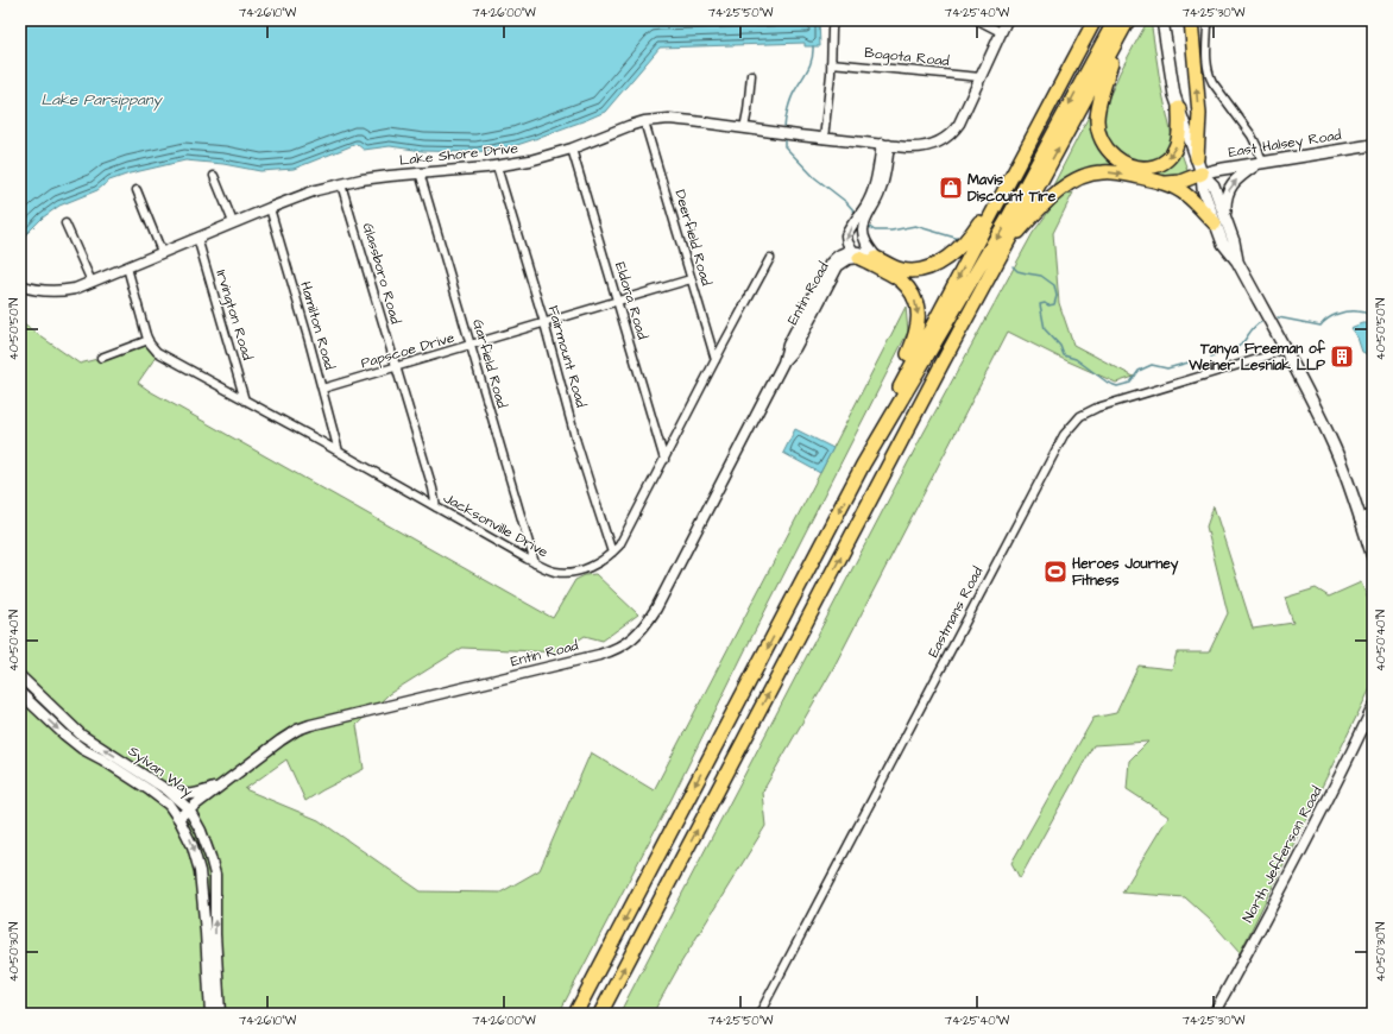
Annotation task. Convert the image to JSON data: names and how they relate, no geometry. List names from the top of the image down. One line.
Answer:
{"streets":{"main road":["East Halsey Road"],"street":["Bogota Road","Lake Shore Drive","Deerfield Road","Glassboro Road","Entin Road","Eldora Road","Irvington Road","Hamilton Road","Papscoe Drive","Fairmount Road","Garfield Road","Jacksonville Drive","Eastmans Road","Sylvan Way","North Jefferson Road"]},"crossings":[["Bogota Road","Lake Shore Drive"],["Lake Shore Drive","Deerfield Road"],["Lake Shore Drive","Glassboro Road"],["Lake Shore Drive","Eldora Road"],["Lake Shore Drive","Irvington Road"],["Lake Shore Drive","Hamilton Road"],["Lake Shore Drive","Fairmount Road"],["Lake Shore Drive","Garfield Road"],["Lake Shore Drive","Jacksonville Drive"],["Deerfield Road","Papscoe Drive"],["Deerfield Road","Jacksonville Drive"],["Glassboro Road","Papscoe Drive"],["Glassboro Road","Jacksonville Drive"],["Entin Road","Sylvan Way"],["Eldora Road","Papscoe Drive"],["Eldora Road","Jacksonville Drive"],["Irvington Road","Jacksonville Drive"],["Hamilton Road","Papscoe Drive"],["Hamilton Road","Jacksonville Drive"],["Papscoe Drive","Fairmount Road"],["Papscoe Drive","Garfield Road"],["Fairmount Road","Jacksonville Drive"],["Garfield Road","Jacksonville Drive"]],"water":["Lake Parsippany"],"places":{"shop":["Mavis Discount Tire"],"building":["Tanya Freeman of Weiner Lesniak LLP"],"sports":["Heroes Journey Fitness"]},"coordinates":["74°26'10\"W","74°26'00\"W","74°25'50\"W","74°25'40\"W","74°25'30\"W","40°50'50\"N","40°50'40\"N","40°50'30\"N"]}
